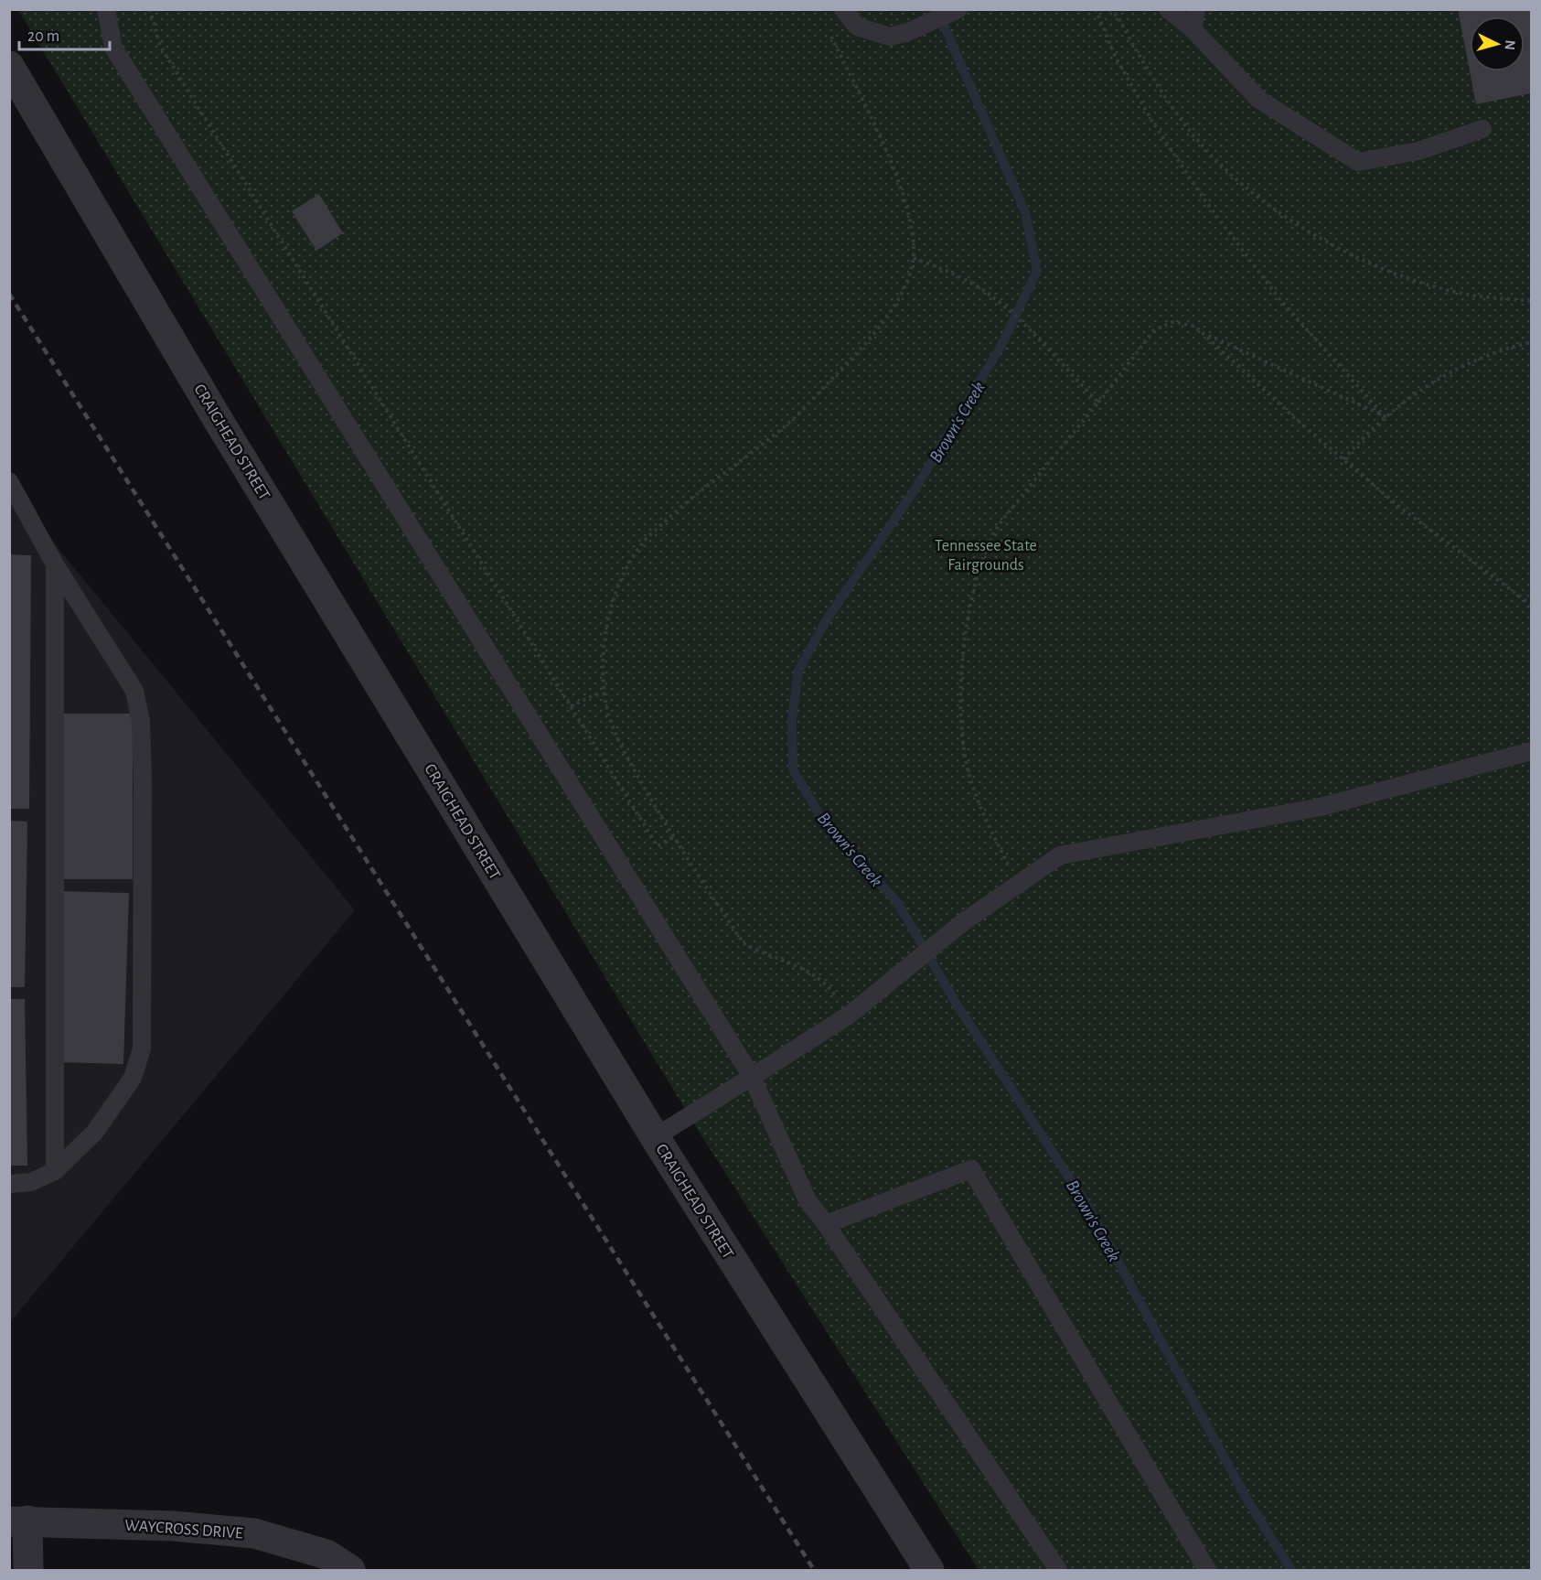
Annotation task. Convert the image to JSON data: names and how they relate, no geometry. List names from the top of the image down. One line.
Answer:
{"streets":{"street":["CRAIGHEAD STREET","WAYCROSS DRIVE"]},"water":["Brown's Creek"],"parks":["Tennessee State Fairgrounds"],"scale_bar":"20 m","north":"right"}
